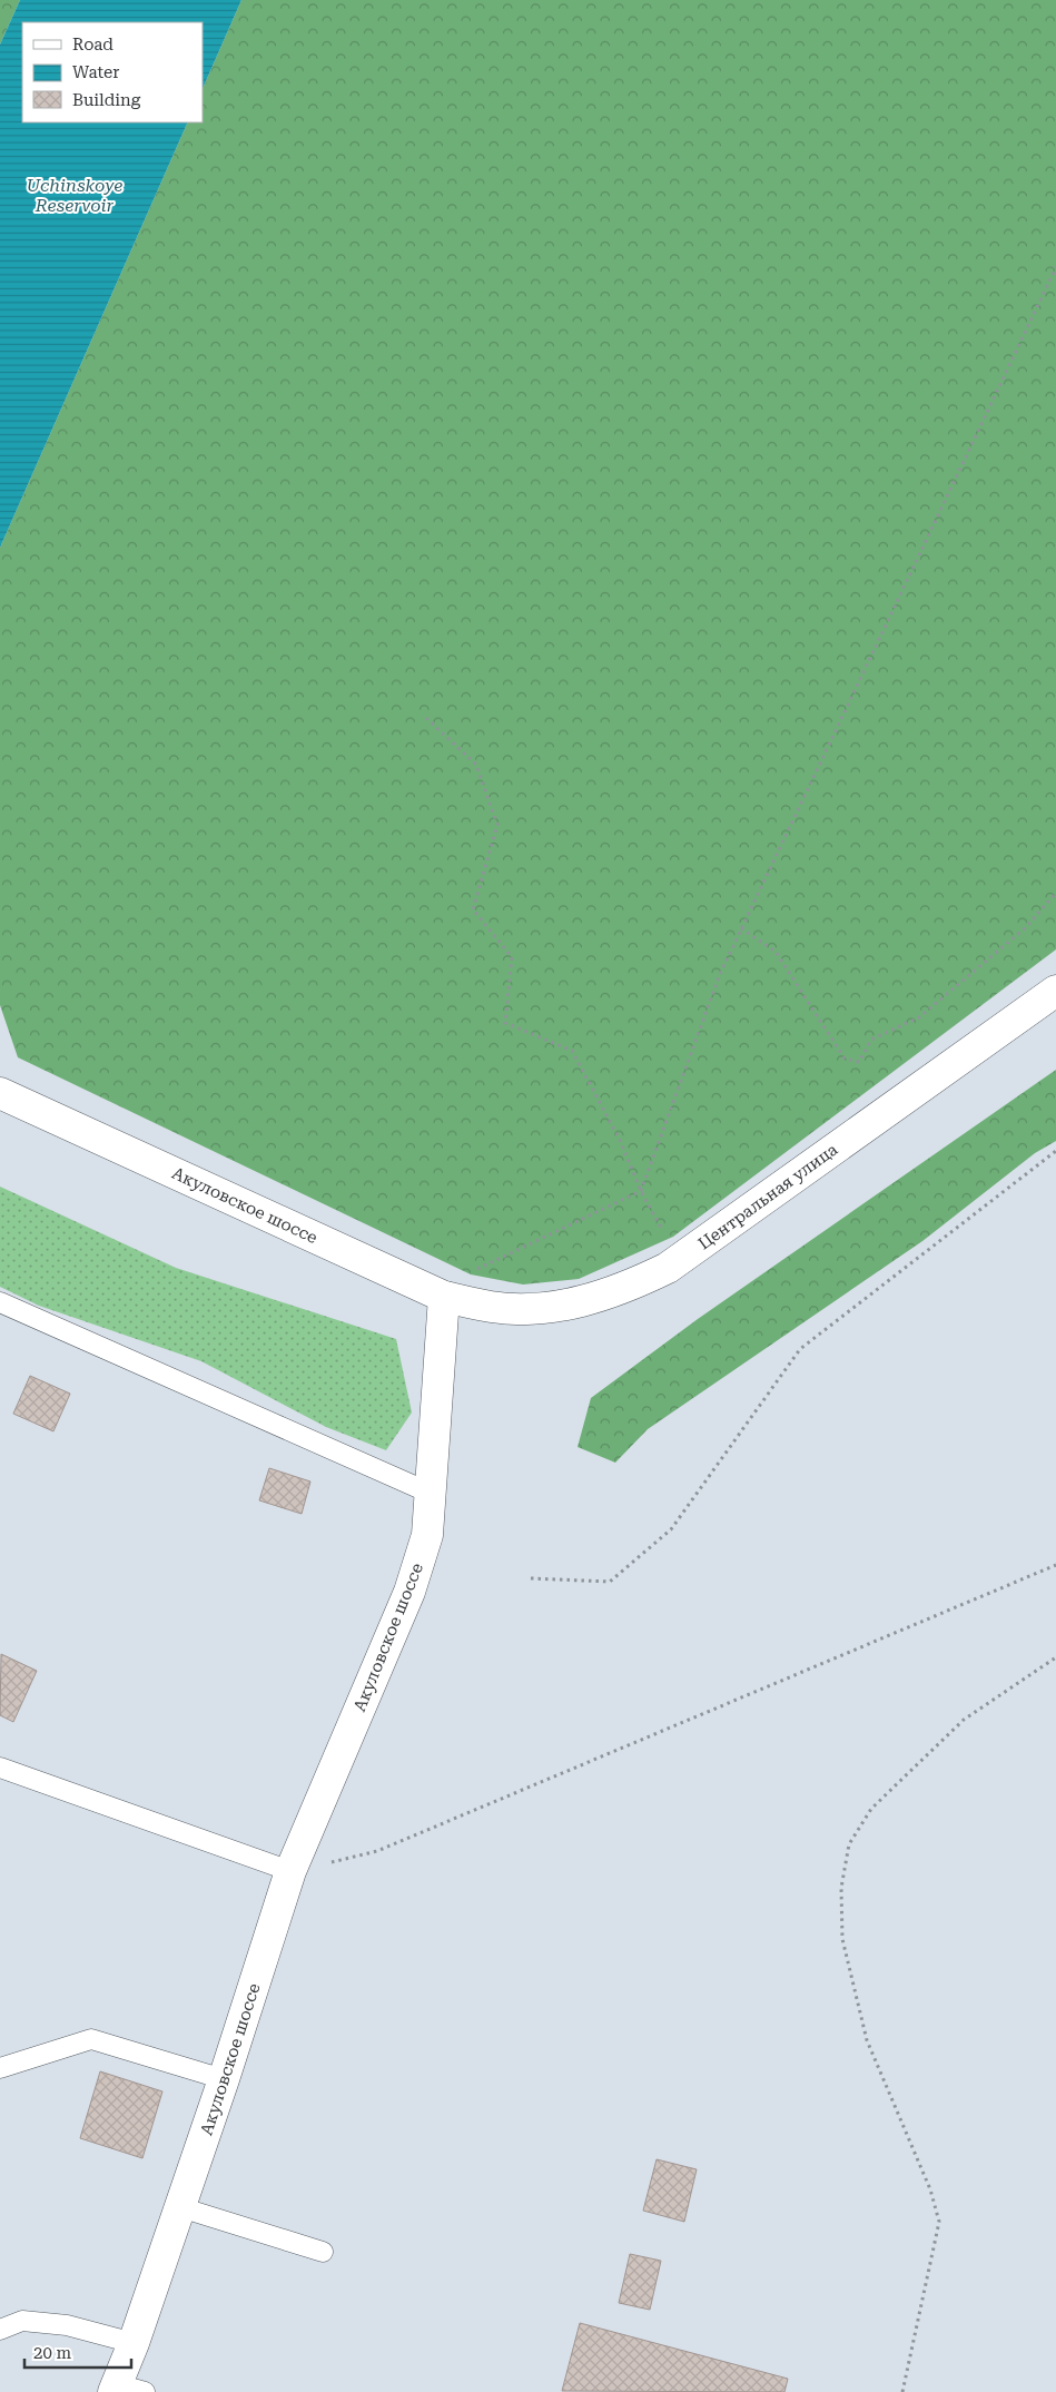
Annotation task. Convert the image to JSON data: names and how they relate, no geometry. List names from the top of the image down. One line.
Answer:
{"streets":{"street":["Центральная улица","Акуловское шоссе"]},"crossings":[["Центральная улица","Акуловское шоссе"]],"water":["Uchinskoye Reservoir"],"legend":["Road","Water","Building"],"scale_bar":"20 m"}
